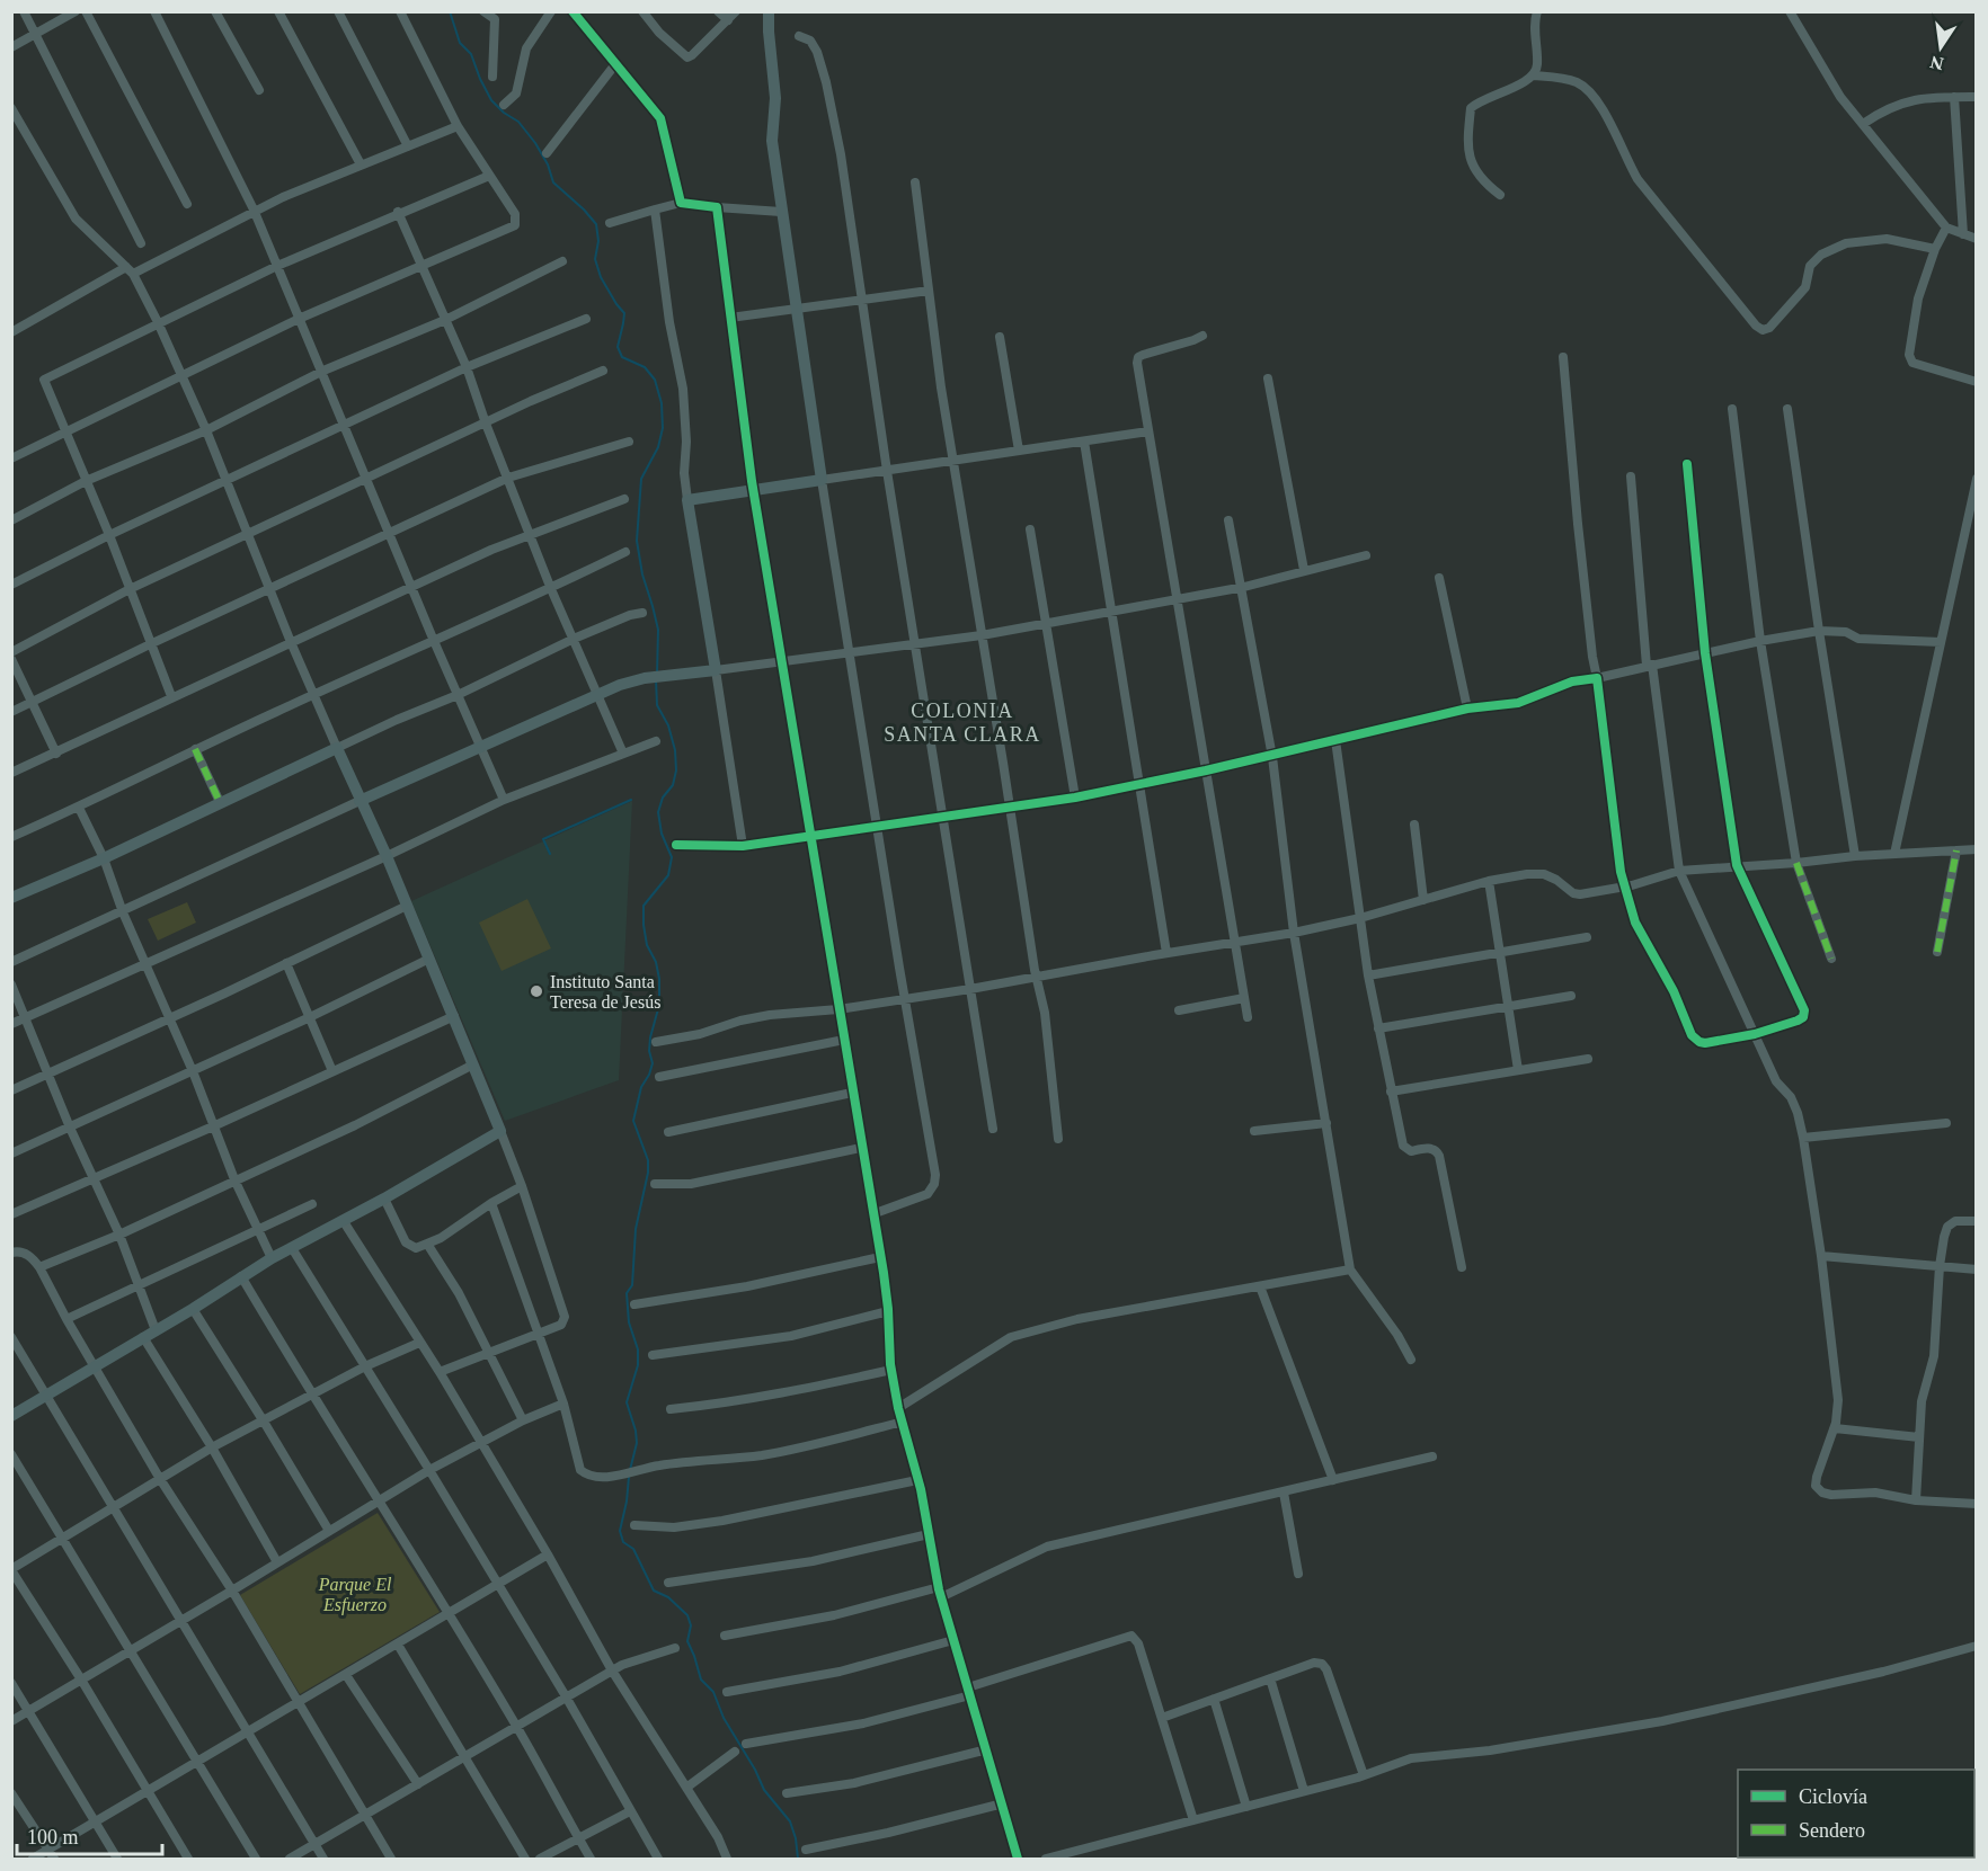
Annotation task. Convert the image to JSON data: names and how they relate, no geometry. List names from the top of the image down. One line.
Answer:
{"districts":["COLONIA SANTA CLARA"],"parks":["Parque El Esfuerzo"],"places":["Instituto Santa Teresa de Jesús"],"legend":["Ciclovía","Sendero"],"scale_bar":"100 m","north":"bottom"}
